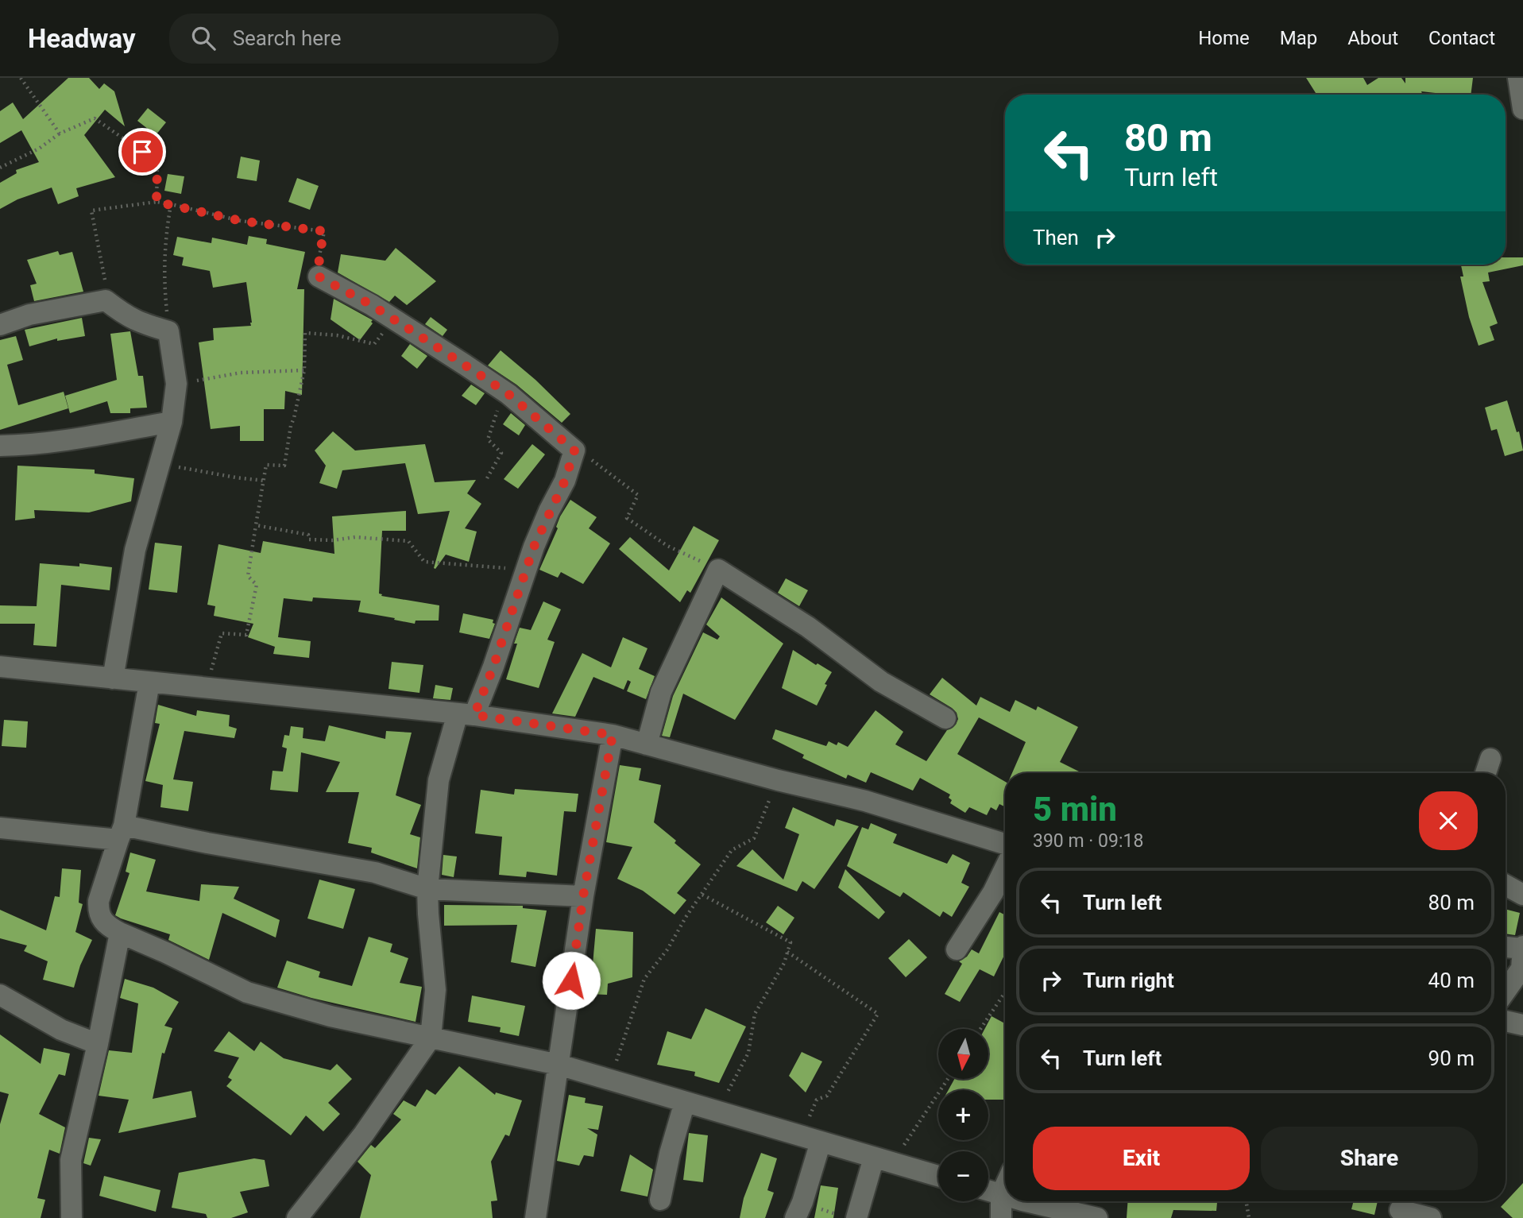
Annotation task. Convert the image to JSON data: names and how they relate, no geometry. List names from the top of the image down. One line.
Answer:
{"north":"bottom","page":{"header":"Headway","search":"Search here","nav":["Home","Map","About","Contact"],"turn":["80 m","Turn left"],"then":"Then","heading":["5 min","390 m · 09:18"],"list":[{"name":"Turn left","value":"80 m"},{"name":"Turn right","value":"40 m"},{"name":"Turn left","value":"90 m"}],"map_buttons":["+","−"],"buttons":["Exit","Share"]}}
